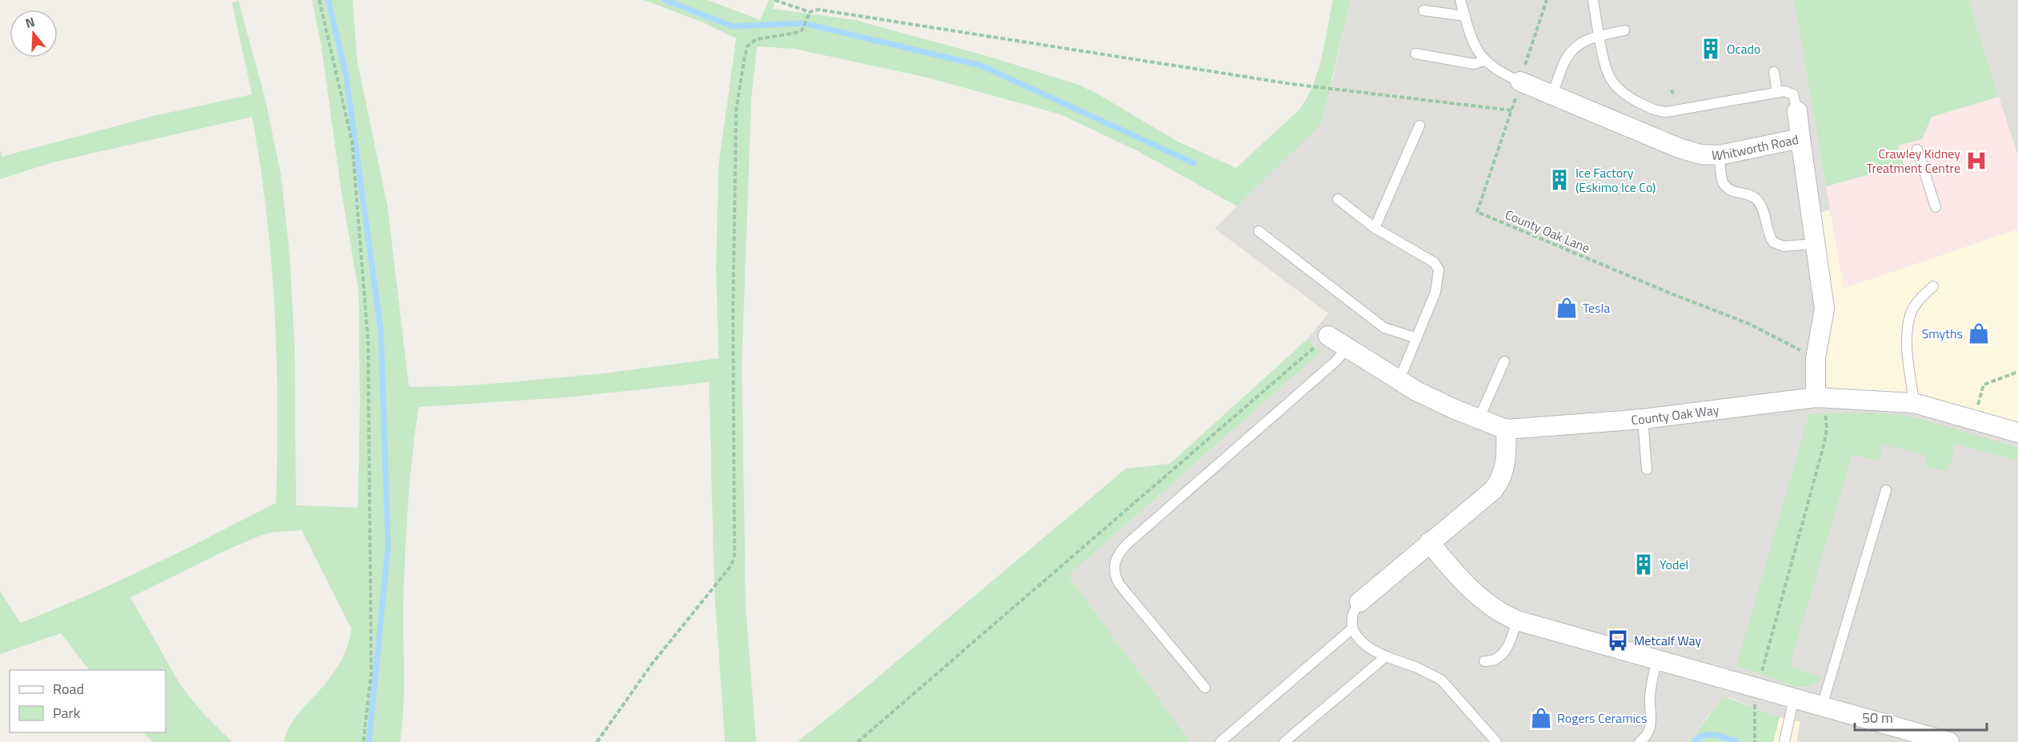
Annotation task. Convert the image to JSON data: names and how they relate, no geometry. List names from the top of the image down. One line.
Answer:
{"streets":{"street":["Whitworth Road","County Oak Way"],"path":["County Oak Lane"]},"crossings":[["Whitworth Road","County Oak Lane"],["Whitworth Road","County Oak Way"]],"places":{"building":["Ocado","Ice Factory (Eskimo Ice Co)","Yodel"],"hospital":["Crawley Kidney Treatment Centre"],"shop":["Tesla","Smyths","Rogers Ceramics"],"bus stop":["Metcalf Way"]},"legend":["Road","Park"],"scale_bar":"50 m","north":"top"}
